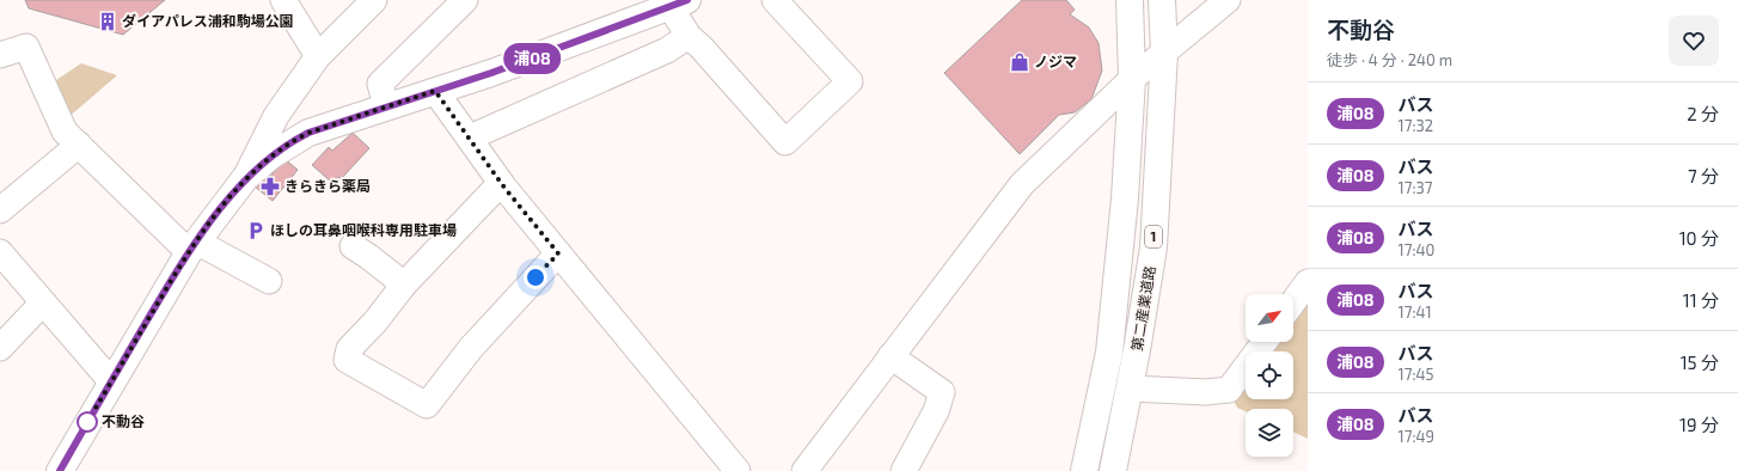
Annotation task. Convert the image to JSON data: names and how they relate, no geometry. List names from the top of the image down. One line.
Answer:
{"streets":{"main road":["1","第二産業道路"]},"places":{"building":["ダイアパレス浦和駒場公園"],"shop":["ノジマ"],"pharmacy":["きらきら薬局"],"parking":["ほしの耳鼻咽喉科専用駐車場"],"other":["不動谷"]},"lines":["bus line 浦08"],"north":"top right","page":{"on_map":"浦08","heading":["不動谷","徒歩 · 4 分 · 240 m"],"list":[{"mark":"浦08","name":"バス","note":"17:32","value":"2 分"},{"mark":"浦08","name":"バス","note":"17:37","value":"7 分"},{"mark":"浦08","name":"バス","note":"17:40","value":"10 分"},{"mark":"浦08","name":"バス","note":"17:41","value":"11 分"},{"mark":"浦08","name":"バス","note":"17:45","value":"15 分"},{"mark":"浦08","name":"バス","note":"17:49","value":"19 分"}]}}
